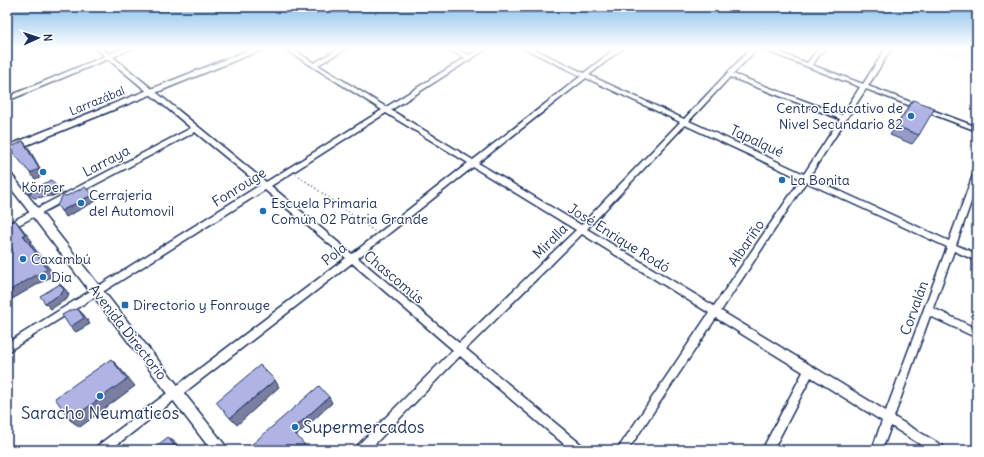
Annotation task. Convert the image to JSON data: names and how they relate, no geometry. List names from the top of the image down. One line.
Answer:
{"streets":{"main road":["Larrazábal","Avenida Directorio"],"street":["Tapalqué","Larraya","Fonrouge","José Enrique Rodó","Miralla","Albariño","Pola","Chascomús","Corvalán"]},"crossings":[["Larrazábal","Chascomús"],["Tapalqué","Miralla"],["Tapalqué","Albariño"],["Tapalqué","Pola"],["Tapalqué","Corvalán"],["Larraya","Chascomús"],["Larraya","Avenida Directorio"],["Fonrouge","José Enrique Rodó"],["Fonrouge","Chascomús"],["Fonrouge","Avenida Directorio"],["José Enrique Rodó","Miralla"],["José Enrique Rodó","Albariño"],["José Enrique Rodó","Pola"],["José Enrique Rodó","Corvalán"],["Miralla","Chascomús"],["Pola","Chascomús"],["Pola","Avenida Directorio"]],"places":{"other":["Centro Educativo de Nivel Secundario 82","Körper","La Bonita","Cerrajeria del Automovil","Escuela Primaria Común 02 Patria Grande","Caxambú","Dia","Saracho Neumaticos","Supermercados"],"transit":["Directorio y Fonrouge"]},"north":"right"}
